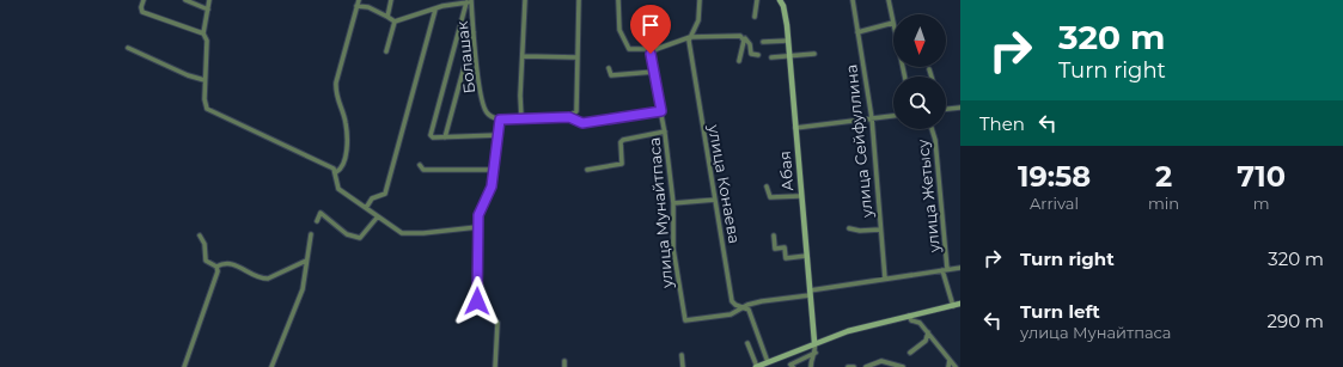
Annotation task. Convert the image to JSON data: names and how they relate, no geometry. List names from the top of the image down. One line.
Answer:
{"streets":{"street":["Болашак","улица Сейфуллина","Абая","улица Конаева","улица Жетысу","улица Мунайтпаса"]},"crossings":[["улица Конаева","улица Мунайтпаса"]],"north":"bottom","page":{"turn":["320 m","Turn right"],"then":"Then","eta":["19:58","Arrival","2","min","710","m"],"list":[{"name":"Turn right","value":"320 m"},{"name":"Turn left","note":"улица Мунайтпаса","value":"290 m"}]}}
